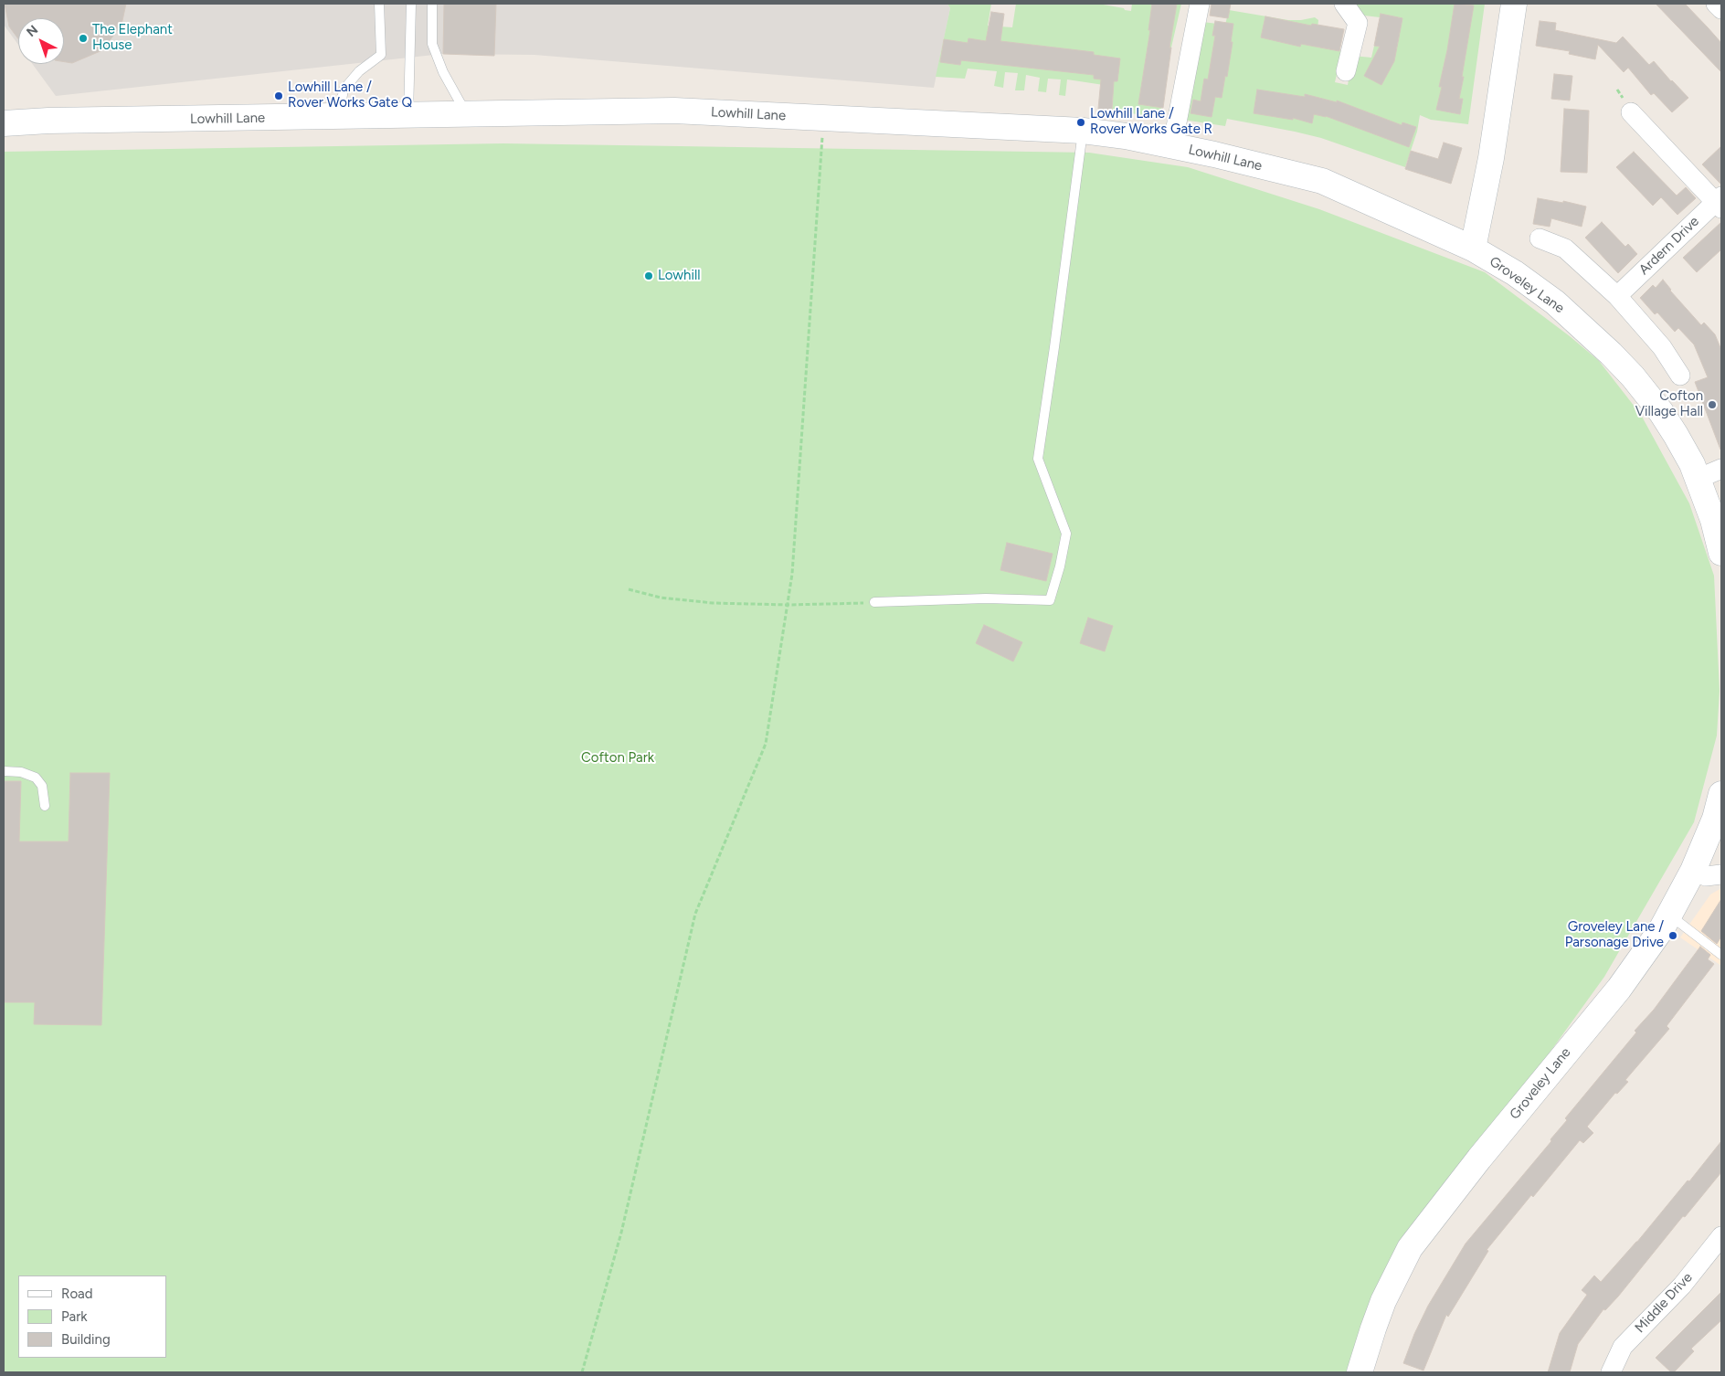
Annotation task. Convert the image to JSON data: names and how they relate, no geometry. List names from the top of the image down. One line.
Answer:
{"streets":{"street":["Lowhill Lane","Ardern Drive","Groveley Lane","Middle Drive"]},"crossings":[["Lowhill Lane","Groveley Lane"]],"parks":["Cofton Park"],"places":["The Elephant House","Lowhill Lane / Rover Works Gate Q","Lowhill Lane / Rover Works Gate R","Lowhill","Cofton Village Hall","Groveley Lane / Parsonage Drive"],"legend":["Road","Park","Building"],"north":"top left"}
